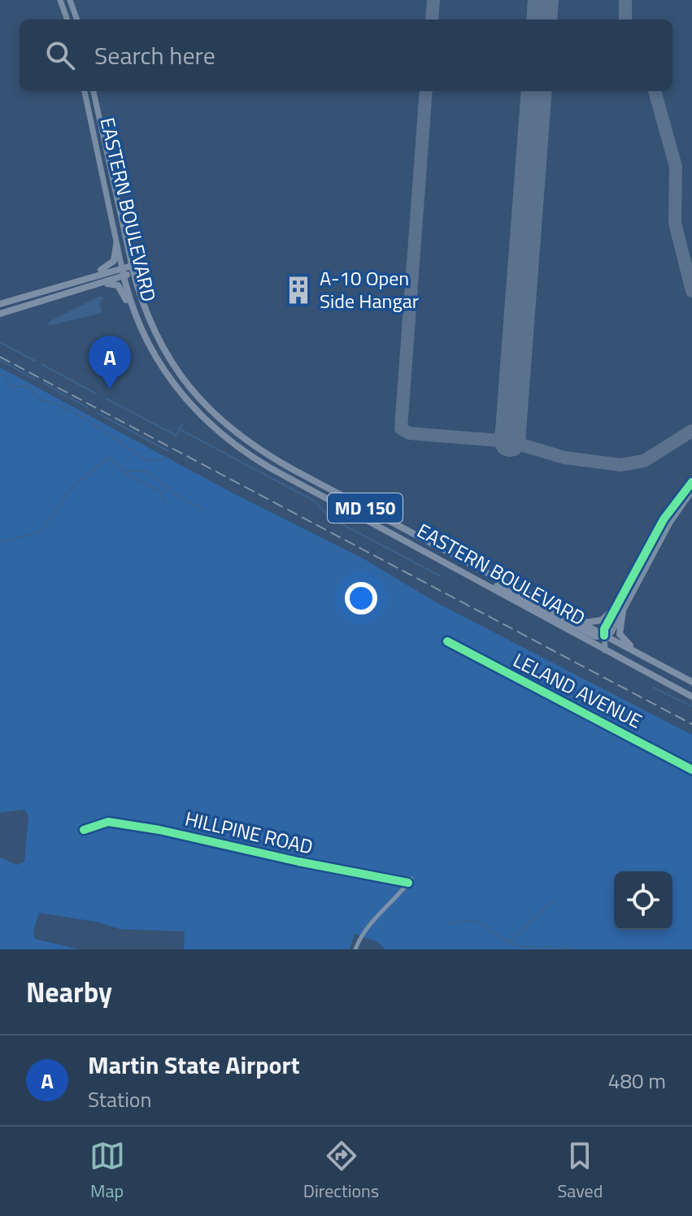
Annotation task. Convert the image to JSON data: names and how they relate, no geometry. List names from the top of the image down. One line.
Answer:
{"streets":{"main road":["EASTERN BOULEVARD","MD 150"],"street":["LELAND AVENUE","HILLPINE ROAD"]},"places":{"building":["A-10 Open Side Hangar"]},"page":{"search":"Search here","pins":"A","heading":"Nearby","list":[{"mark":"A","name":"Martin State Airport","note":"Station","value":"480 m"}],"nav":["Map","Directions","Saved"]}}
